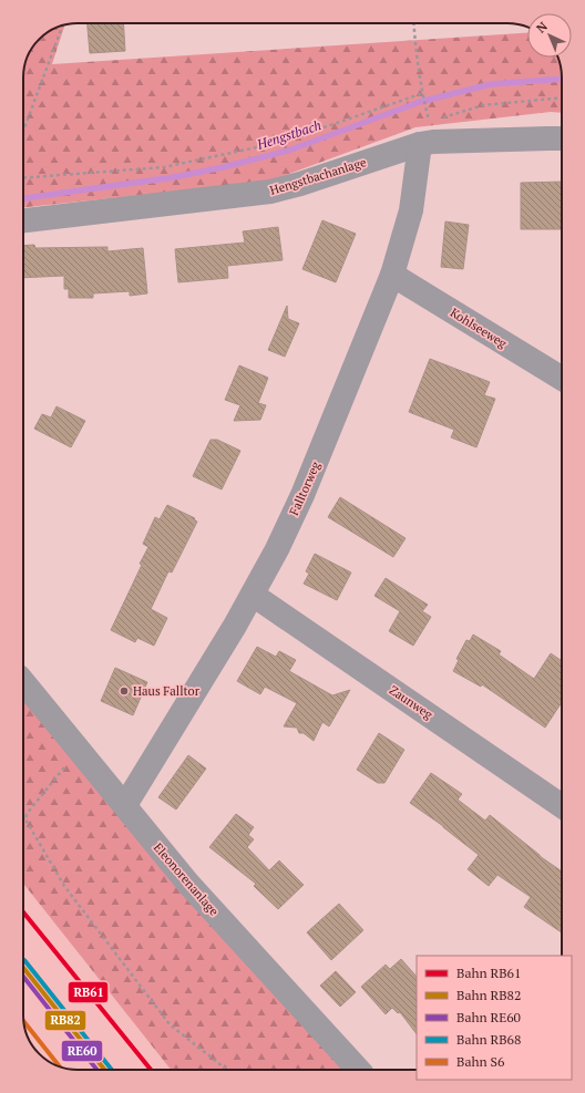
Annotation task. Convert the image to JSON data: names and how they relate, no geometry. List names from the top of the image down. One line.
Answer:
{"streets":{"street":["Hengstbachanlage","Kohlseeweg","Falltorweg","Zaunweg","Eleonorenanlage"]},"crossings":[["Hengstbachanlage","Falltorweg"],["Kohlseeweg","Falltorweg"],["Falltorweg","Zaunweg"],["Falltorweg","Eleonorenanlage"]],"water":["Hengstbach"],"places":["Haus Falltor"],"lines":["rail line RB61","rail line RB68","rail line RB82","rail line RE60","rail line S6"],"legend":["Bahn RB61","Bahn RB82","Bahn RE60","Bahn RB68","Bahn S6"],"north":"top left"}
